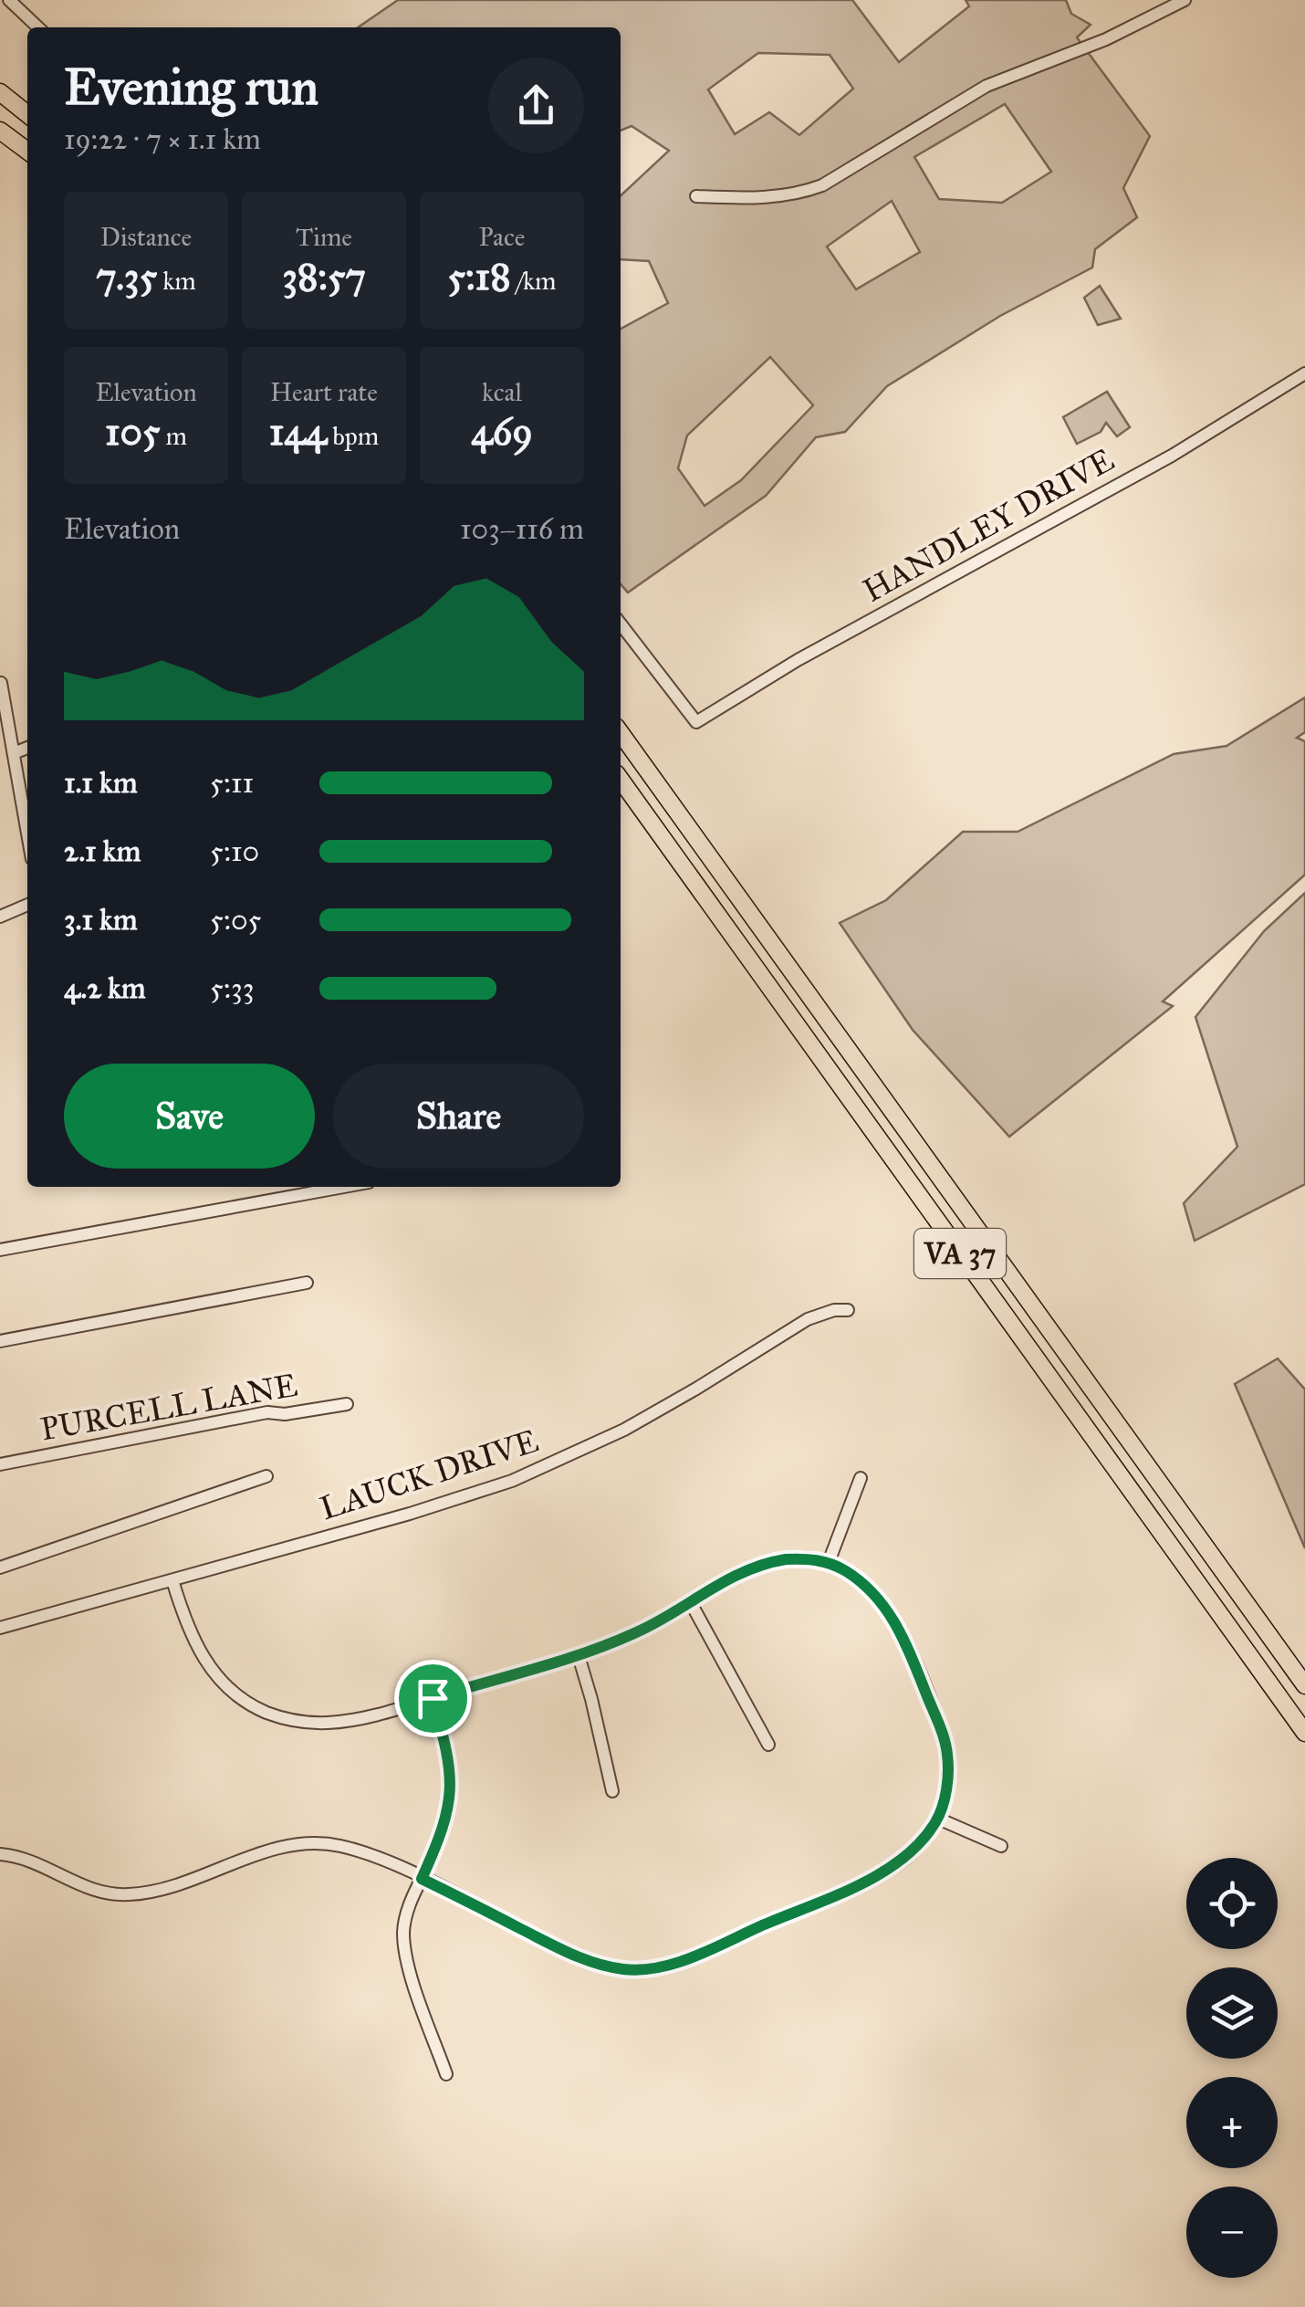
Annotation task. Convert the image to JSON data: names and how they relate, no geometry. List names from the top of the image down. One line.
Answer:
{"streets":{"highway":["VA 37"],"street":["HANDLEY DRIVE","PURCELL LANE","LAUCK DRIVE"]},"page":{"heading":["Evening run","19:22 · 7 × 1.1 km"],"stats":[["Distance","7.35 km"],["Time","38:57"],["Pace","5:18 /km"],["Elevation","105 m"],["Heart rate","144 bpm"],["kcal","469"]],"chart":["Elevation","103–116 m"],"list":[{"name":"1.1 km","note":"5:11"},{"name":"2.1 km","note":"5:10"},{"name":"3.1 km","note":"5:05"},{"name":"4.2 km","note":"5:33"}],"buttons":["Save","Share"],"map_buttons":["+","−"]}}
